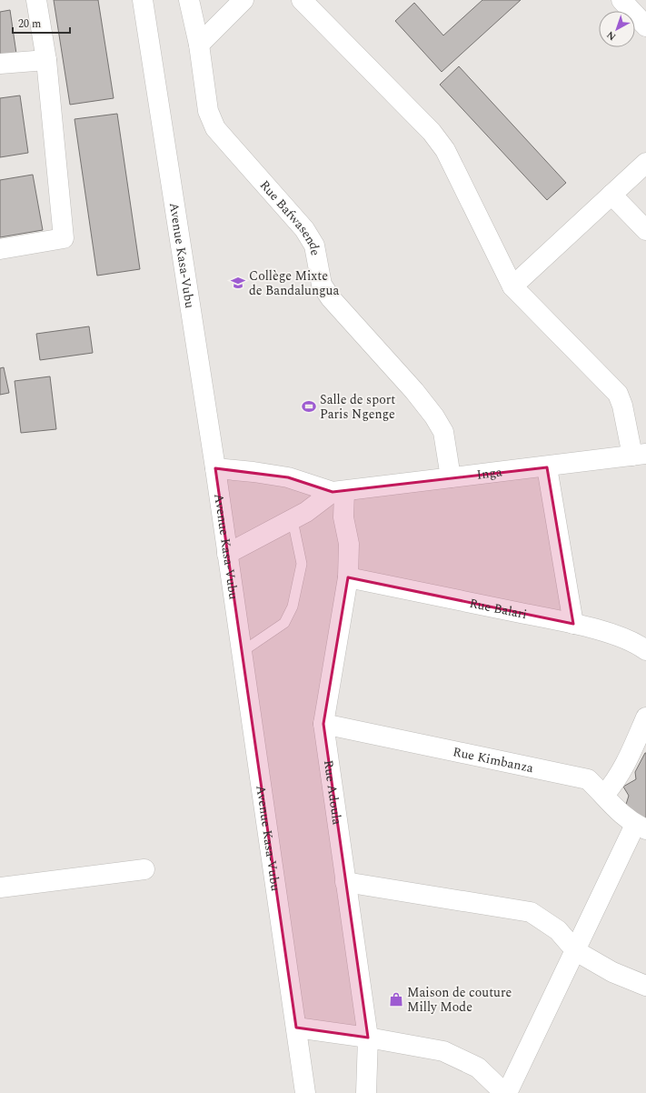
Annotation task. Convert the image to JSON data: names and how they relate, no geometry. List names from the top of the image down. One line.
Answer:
{"streets":{"street":["Rue Bafwasende","Avenue Kasa-Vubu","Inga","Rue Balari","Rue Kimbanza","Rue Adoula"]},"crossings":[["Rue Bafwasende","Inga"],["Avenue Kasa-Vubu","Inga"],["Inga","Rue Adoula"],["Rue Balari","Rue Adoula"],["Rue Kimbanza","Rue Adoula"]],"places":{"school or university":["Collège Mixte de Bandalungua"],"sports":["Salle de sport Paris Ngenge"],"shop":["Maison de couture Milly Mode"]},"scale_bar":"20 m","north":"bottom left"}
